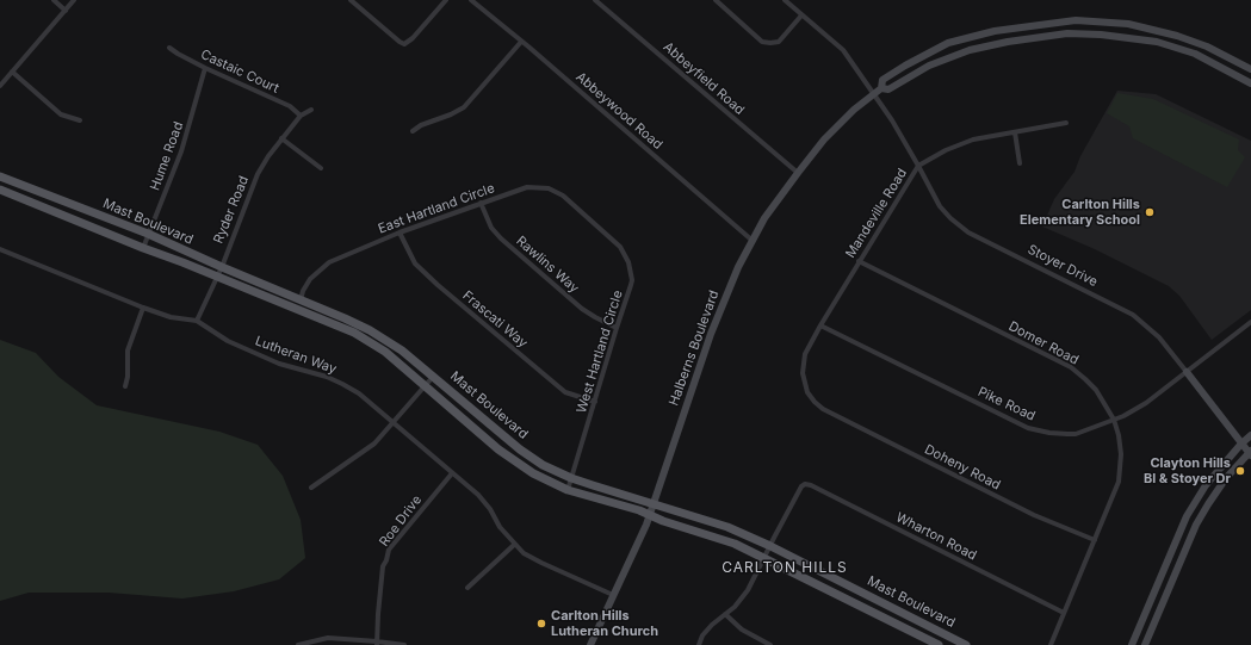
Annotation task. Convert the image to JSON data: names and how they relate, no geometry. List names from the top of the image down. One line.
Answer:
{"streets":{"main road":["Mast Boulevard","Stoyer Drive","Halberns Boulevard"],"street":["Castaic Court","Abbeyfield Road","Abbeywood Road","Hume Road","East Hartland Circle","Ryder Road","Mandeville Road","Rawlins Way","Frascati Way","Domer Road","West Hartland Circle","Lutheran Way","Pike Road","Doheny Road","Roe Drive","Wharton Road"]},"crossings":[["Castaic Court","Hume Road"],["Castaic Court","Ryder Road"],["Abbeyfield Road","Halberns Boulevard"],["Abbeywood Road","Halberns Boulevard"],["Hume Road","Mast Boulevard"],["East Hartland Circle","Mast Boulevard"],["East Hartland Circle","Rawlins Way"],["East Hartland Circle","Frascati Way"],["East Hartland Circle","West Hartland Circle"],["Ryder Road","Mast Boulevard"],["Ryder Road","Lutheran Way"],["Mandeville Road","Stoyer Drive"],["Mandeville Road","Domer Road"],["Mandeville Road","Pike Road"],["Mandeville Road","Doheny Road"],["Mast Boulevard","Halberns Boulevard"],["Mast Boulevard","West Hartland Circle"],["Mast Boulevard","Wharton Road"],["Rawlins Way","West Hartland Circle"],["Stoyer Drive","Halberns Boulevard"],["Stoyer Drive","Pike Road"],["Frascati Way","West Hartland Circle"],["Domer Road","Pike Road"],["Domer Road","Doheny Road"],["Domer Road","Wharton Road"],["Halberns Boulevard","Lutheran Way"],["Lutheran Way","Roe Drive"]],"districts":["CARLTON HILLS"],"places":["Carlton Hills Elementary School","Clayton Hills Bl & Stoyer Dr","Carlton Hills Lutheran Church"]}
